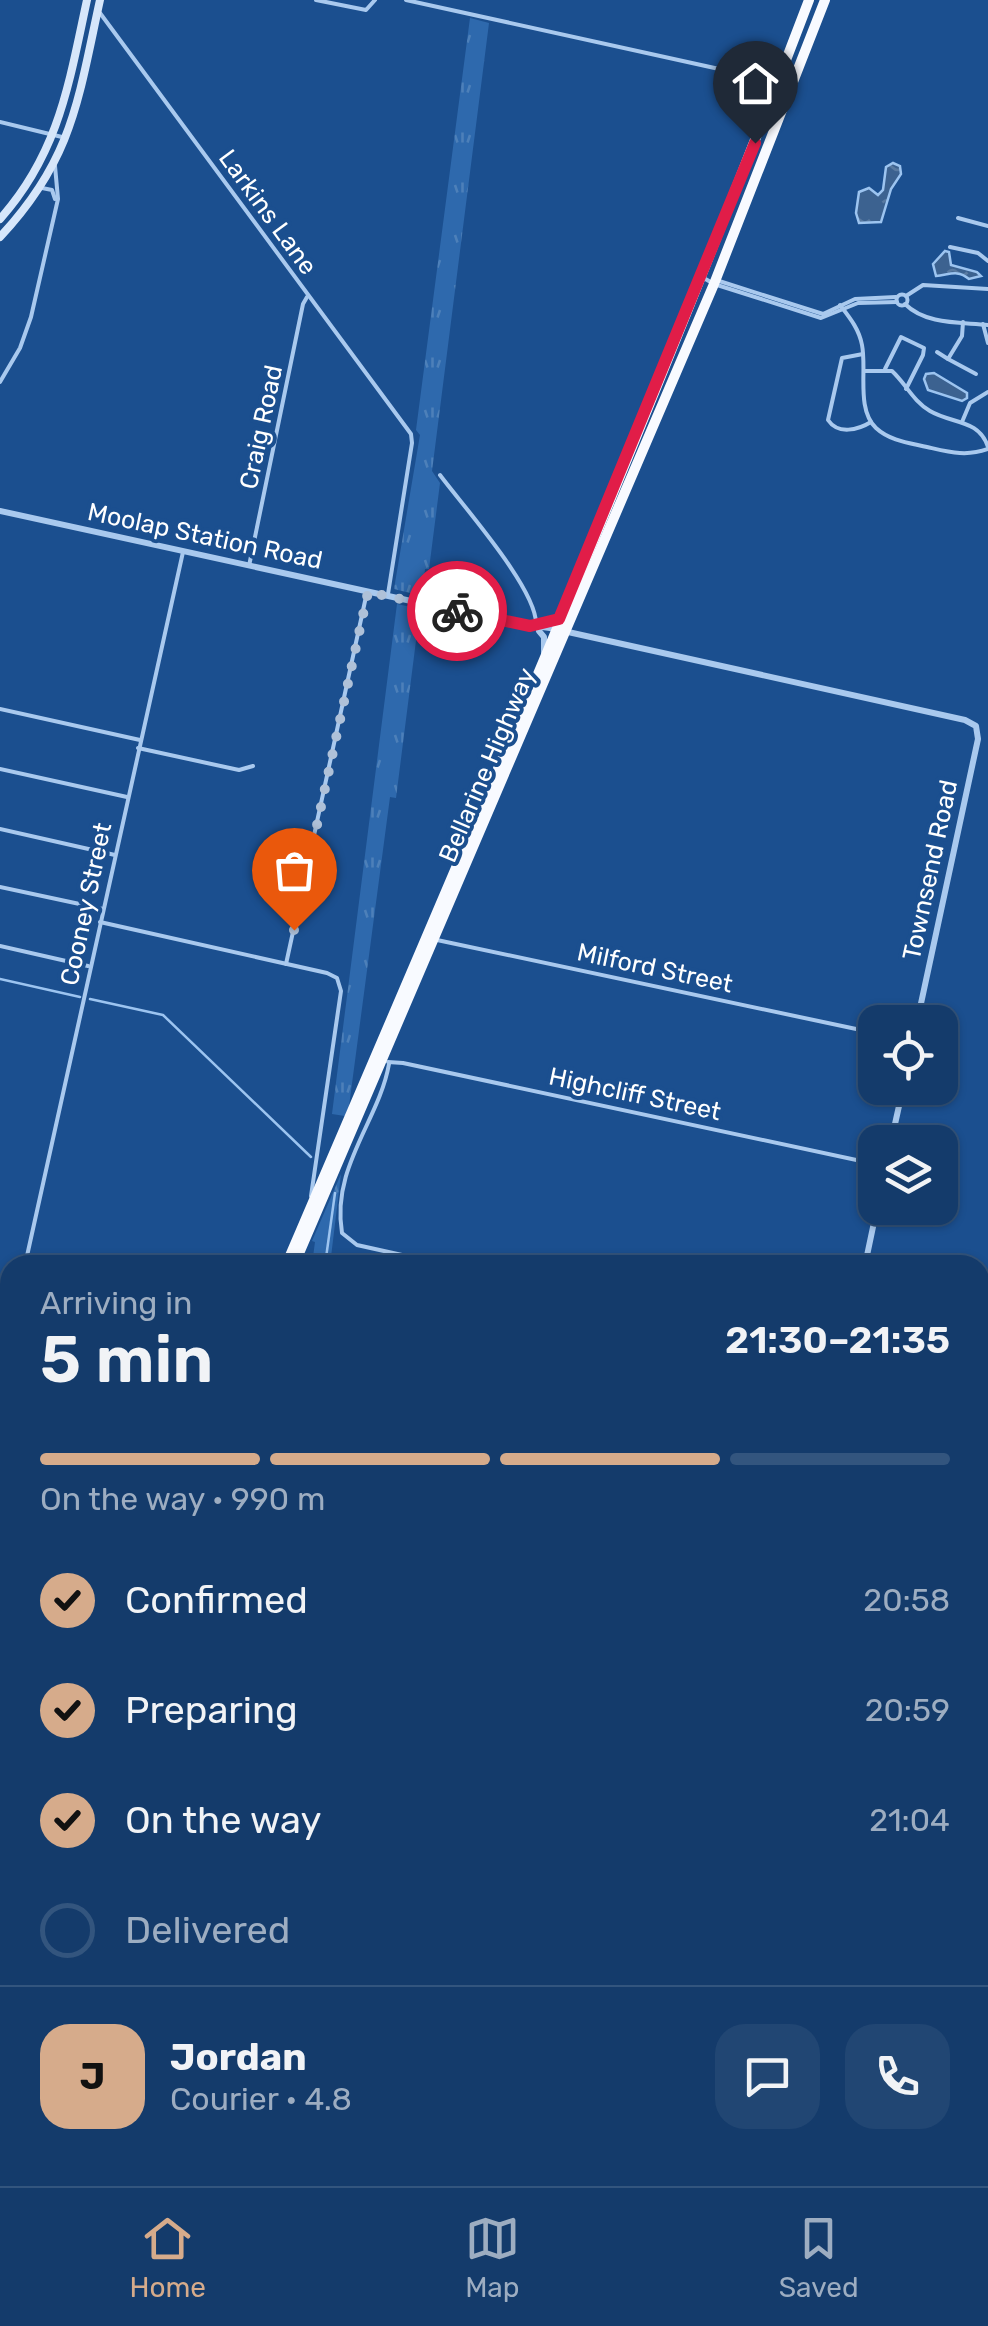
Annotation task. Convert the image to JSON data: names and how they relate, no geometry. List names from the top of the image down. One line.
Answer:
{"streets":{"highway":["Bellarine Highway"],"street":["Larkins Lane","Craig Road","Moolap Station Road","Townsend Road","Cooney Street","Milford Street","Highcliff Street"]},"crossings":[["Larkins Lane","Craig Road"],["Larkins Lane","Moolap Station Road"],["Craig Road","Moolap Station Road"],["Moolap Station Road","Bellarine Highway"],["Moolap Station Road","Townsend Road"],["Moolap Station Road","Cooney Street"],["Bellarine Highway","Milford Street"],["Bellarine Highway","Highcliff Street"]],"page":{"heading":["5 min","Arriving in","21:30–21:35"],"panel":["Jordan","Courier · 4.8"],"bar":"On the way · 990 m","list":[["Confirmed","20:58"],["Preparing","20:59"],["On the way","21:04"],"Delivered"],"round":"J","tabs":["Home","Map","Saved"]}}
